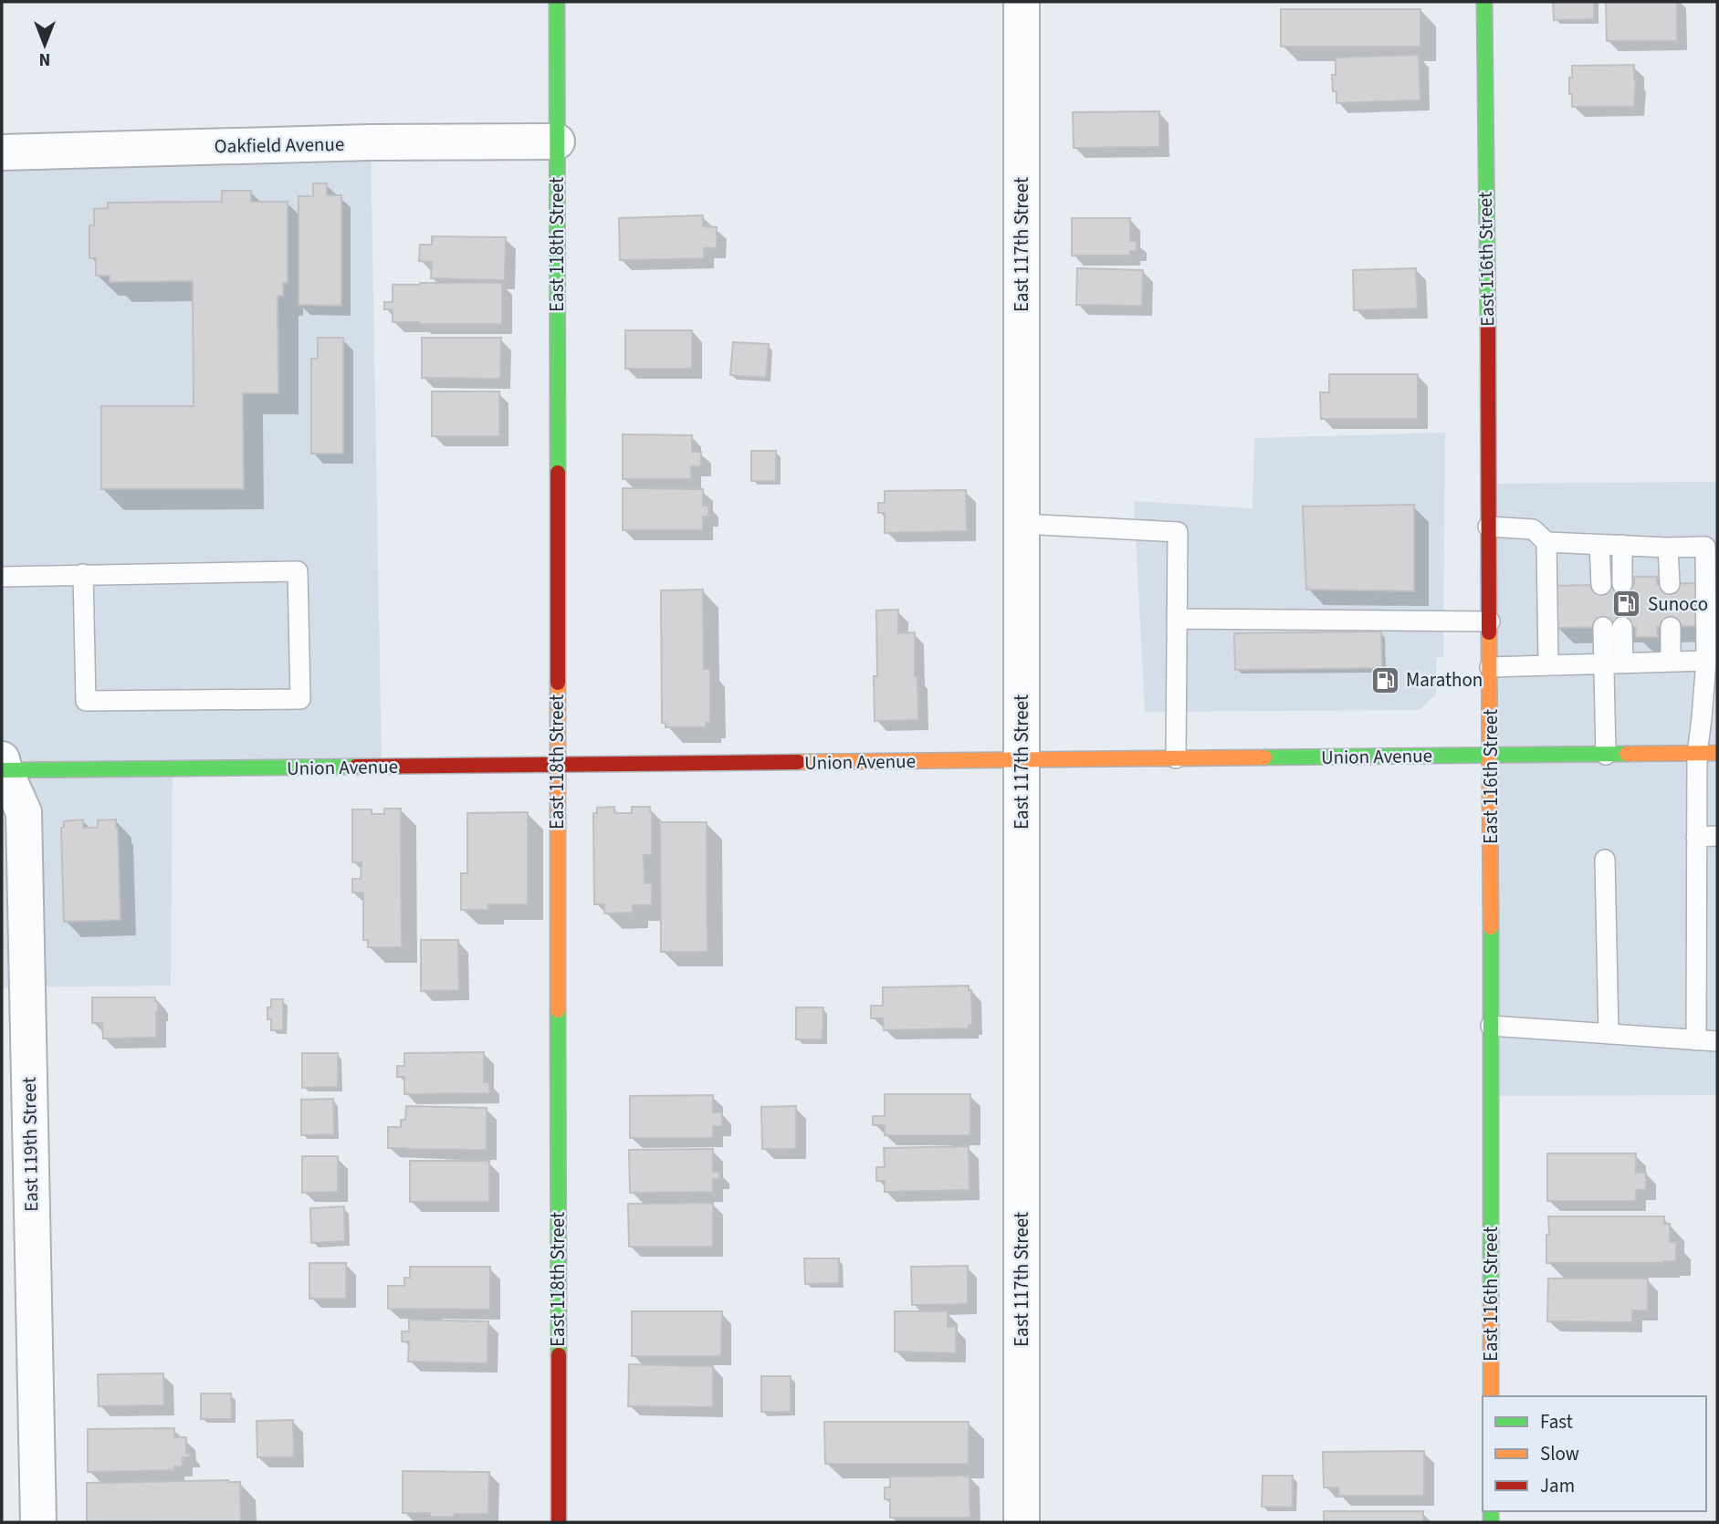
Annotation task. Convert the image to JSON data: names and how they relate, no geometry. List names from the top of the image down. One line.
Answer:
{"streets":{"main road":["East 118th Street","East 116th Street","Union Avenue"],"street":["Oakfield Avenue","East 117th Street","East 119th Street"]},"crossings":[["Oakfield Avenue","East 118th Street"],["East 118th Street","Union Avenue"],["East 117th Street","Union Avenue"],["East 116th Street","Union Avenue"],["Union Avenue","East 119th Street"]],"places":{"fuel station":["Sunoco","Marathon"]},"legend":["Fast","Slow","Jam"],"north":"bottom"}
